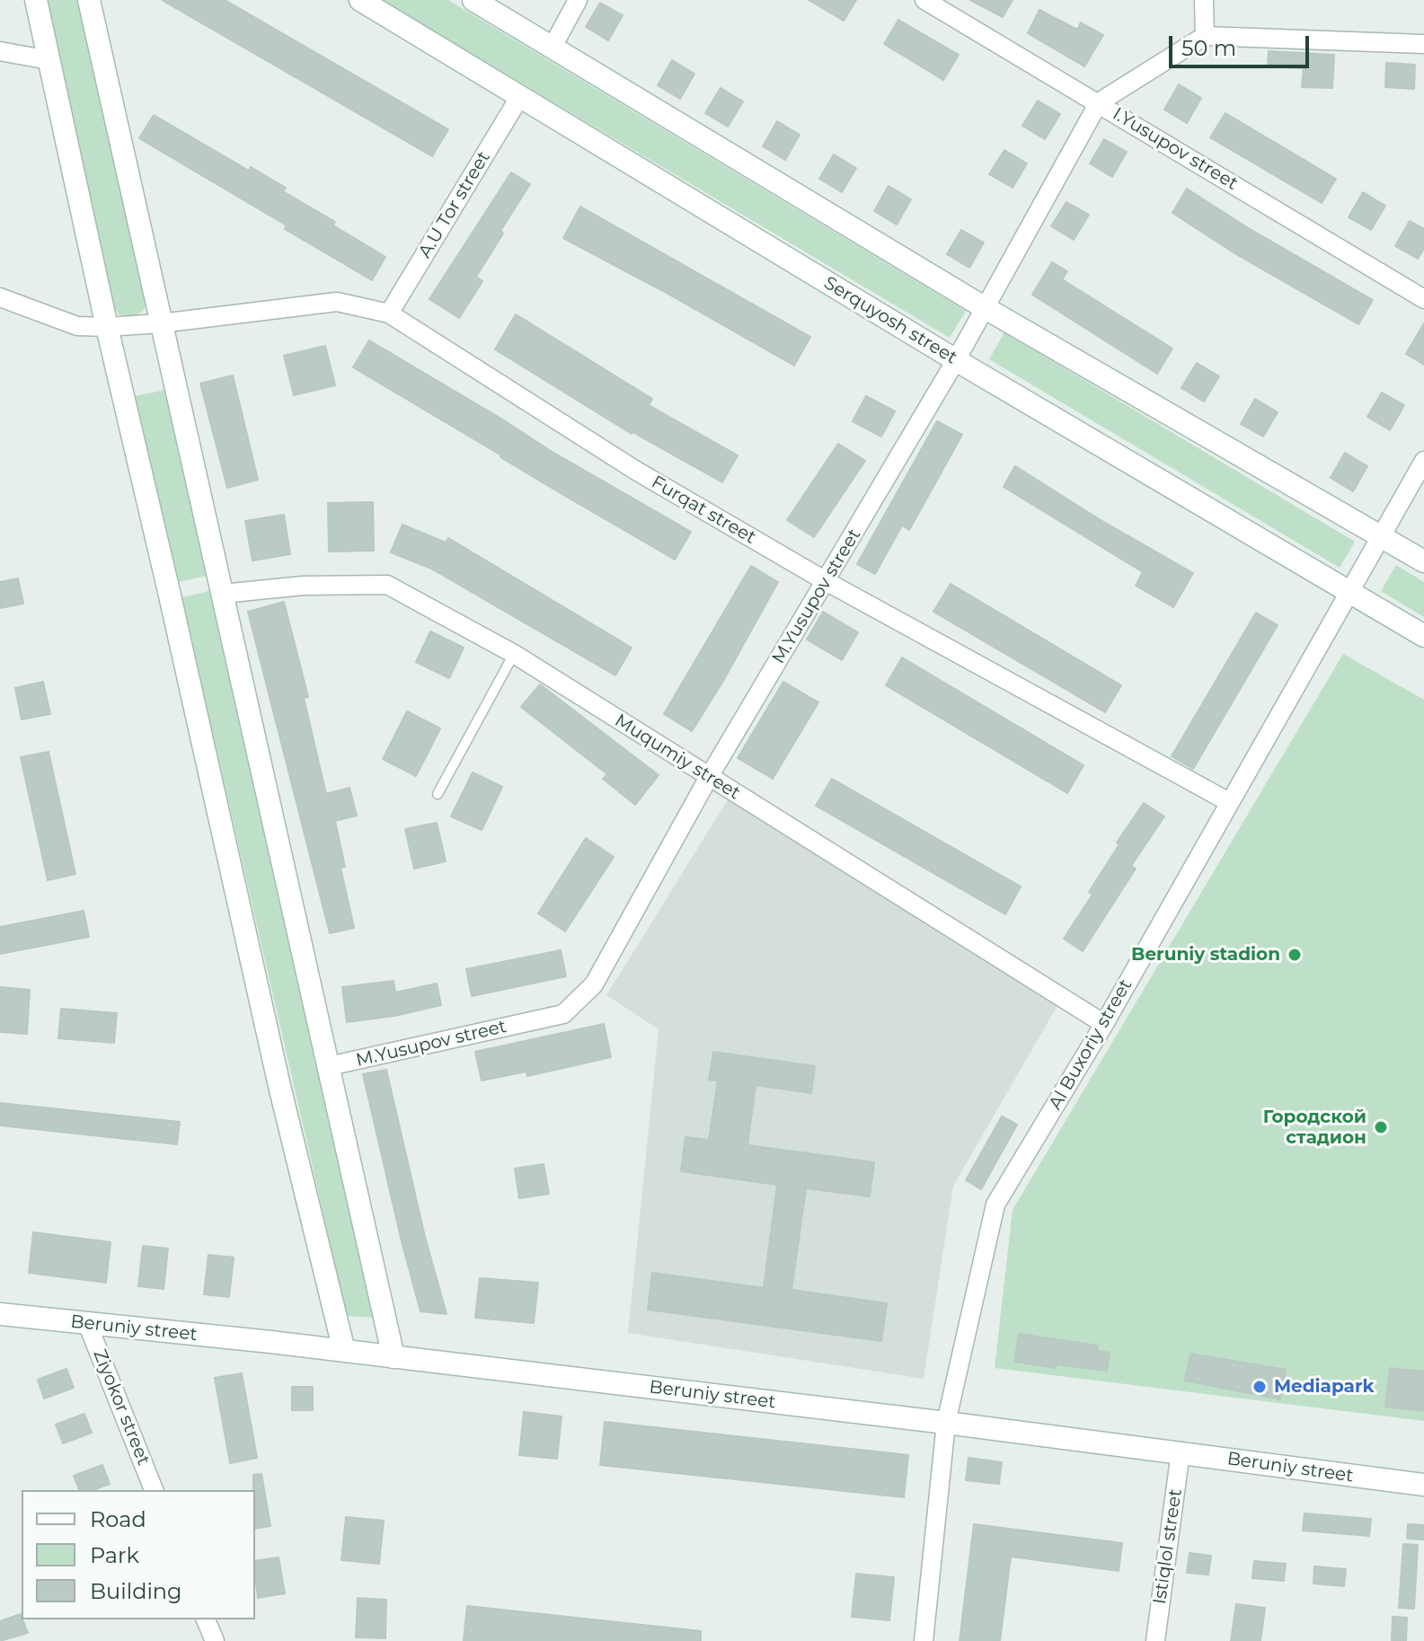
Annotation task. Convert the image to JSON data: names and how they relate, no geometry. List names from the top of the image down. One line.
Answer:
{"streets":{"street":["I.Yusupov street","A.U Tor street","Serquyosh street","Furqat street","M.Yusupov street","Muqumiy street","Al Buxoriy street","Beruniy street","Ziyokor street","Istiqlol street"]},"crossings":[["I.Yusupov street","M.Yusupov street"],["A.U Tor street","Serquyosh street"],["A.U Tor street","Furqat street"],["Serquyosh street","M.Yusupov street"],["Serquyosh street","Al Buxoriy street"],["Furqat street","M.Yusupov street"],["Furqat street","Al Buxoriy street"],["M.Yusupov street","Muqumiy street"],["Muqumiy street","Al Buxoriy street"],["Al Buxoriy street","Beruniy street"],["Beruniy street","Ziyokor street"],["Beruniy street","Istiqlol street"]],"places":["Beruniy stadion","Городской стадион","Mediapark"],"legend":["Road","Park","Building"],"scale_bar":"50 m"}
